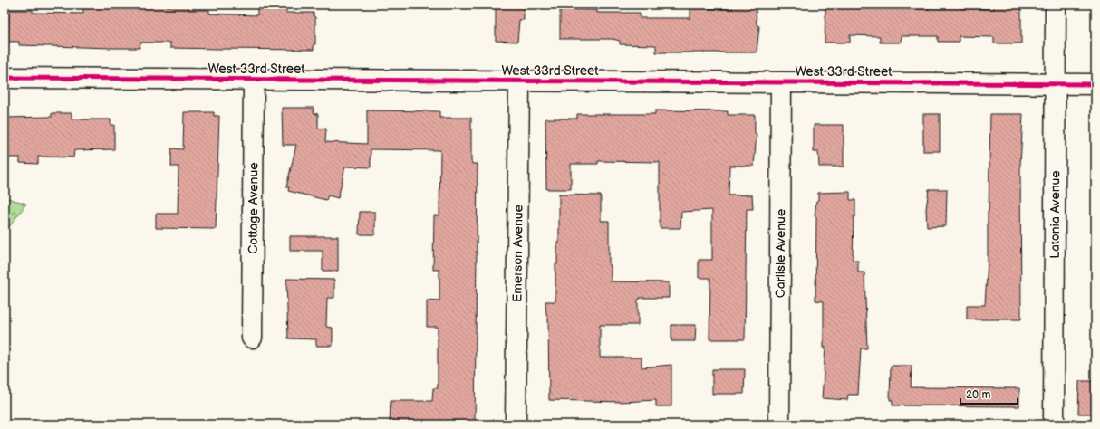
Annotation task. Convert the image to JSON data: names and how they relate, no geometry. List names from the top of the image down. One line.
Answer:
{"streets":{"street":["West 33rd Street","Cottage Avenue","Latonia Avenue","Emerson Avenue","Carlisle Avenue"]},"crossings":[["West 33rd Street","Cottage Avenue"],["West 33rd Street","Latonia Avenue"],["West 33rd Street","Emerson Avenue"],["West 33rd Street","Carlisle Avenue"]],"scale_bar":"20 m"}
